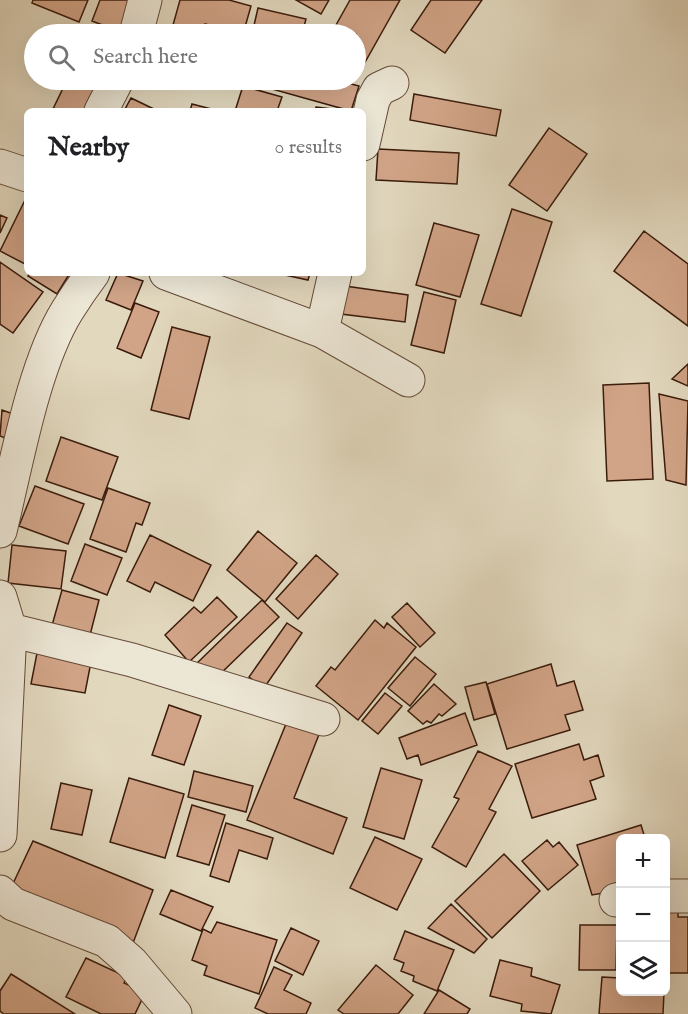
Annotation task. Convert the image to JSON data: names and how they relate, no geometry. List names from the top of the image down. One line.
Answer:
{"page":{"search":"Search here","heading":["Nearby","0 results"],"map_buttons":["+","−"]}}
